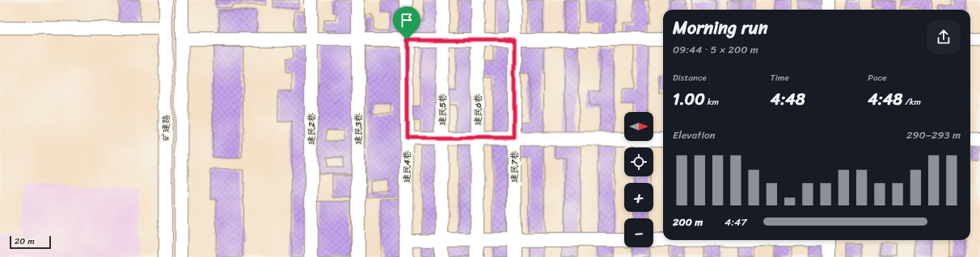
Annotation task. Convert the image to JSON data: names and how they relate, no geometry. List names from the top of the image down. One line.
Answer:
{"streets":{"street":["建民5巷","建民6巷","矿建路","建民2巷","建民3巷","建民4巷","建民7巷"]},"scale_bar":"20 m","north":"right","page":{"heading":["Morning run","09:44 · 5 × 200 m"],"stats":[["Distance","1.00 km"],["Time","4:48"],["Pace","4:48 /km"]],"map_buttons":["+","−"],"chart":["Elevation","290–293 m"],"list":[{"name":"200 m","note":"4:47"}],"scale":"20 m"}}
